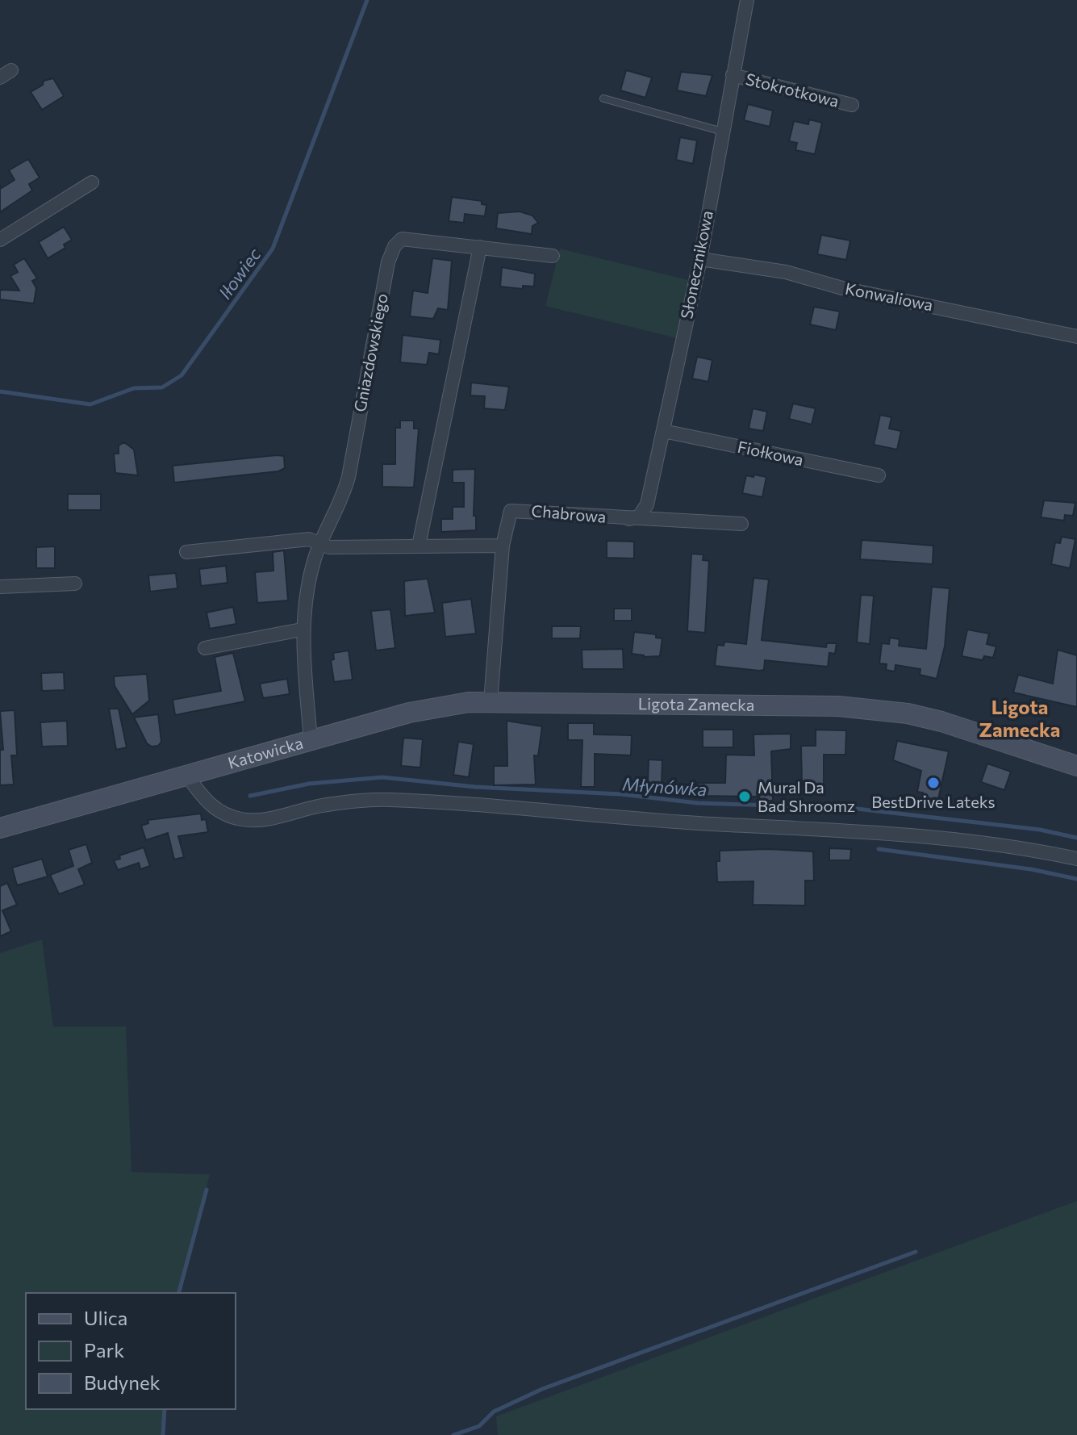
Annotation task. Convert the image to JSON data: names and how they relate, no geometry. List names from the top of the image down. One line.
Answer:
{"streets":{"main road":["Ligota Zamecka","Katowicka"],"street":["Stokrotkowa","Słonecznikowa","Konwaliowa","Gniazdowskiego","Fiołkowa","Chabrowa"]},"crossings":[["Stokrotkowa","Słonecznikowa"],["Słonecznikowa","Konwaliowa"],["Słonecznikowa","Fiołkowa"],["Słonecznikowa","Chabrowa"],["Gniazdowskiego","Katowicka"],["Chabrowa","Ligota Zamecka"],["Ligota Zamecka","Katowicka"]],"districts":["Ligota Zamecka"],"water":["Iłowiec","Młynówka"],"places":["BestDrive Lateks","Mural Da Bad Shroomz"],"legend":["Ulica","Park","Budynek"]}
